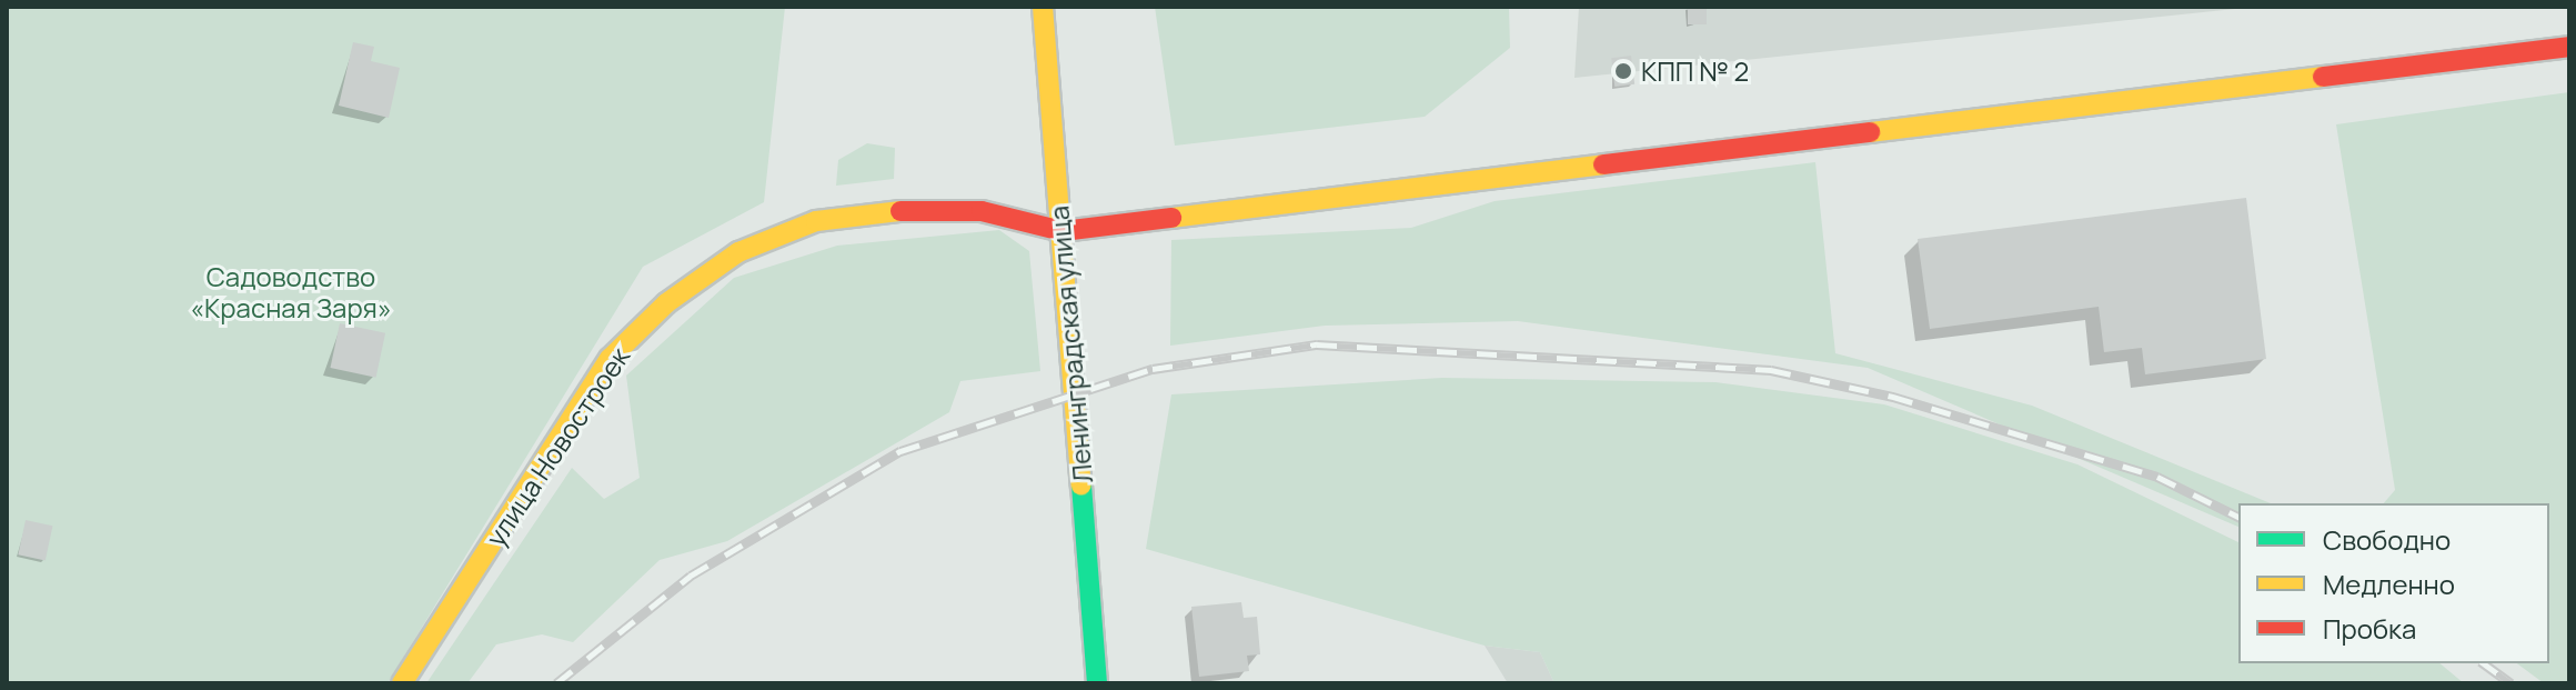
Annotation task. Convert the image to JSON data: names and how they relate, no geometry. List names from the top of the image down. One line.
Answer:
{"streets":{"street":["Ленинградская улица","улица Новостроек"]},"crossings":[["Ленинградская улица","улица Новостроек"]],"parks":["Садоводство «Красная Заря»"],"places":["КПП № 2"],"legend":["Свободно","Медленно","Пробка"]}
